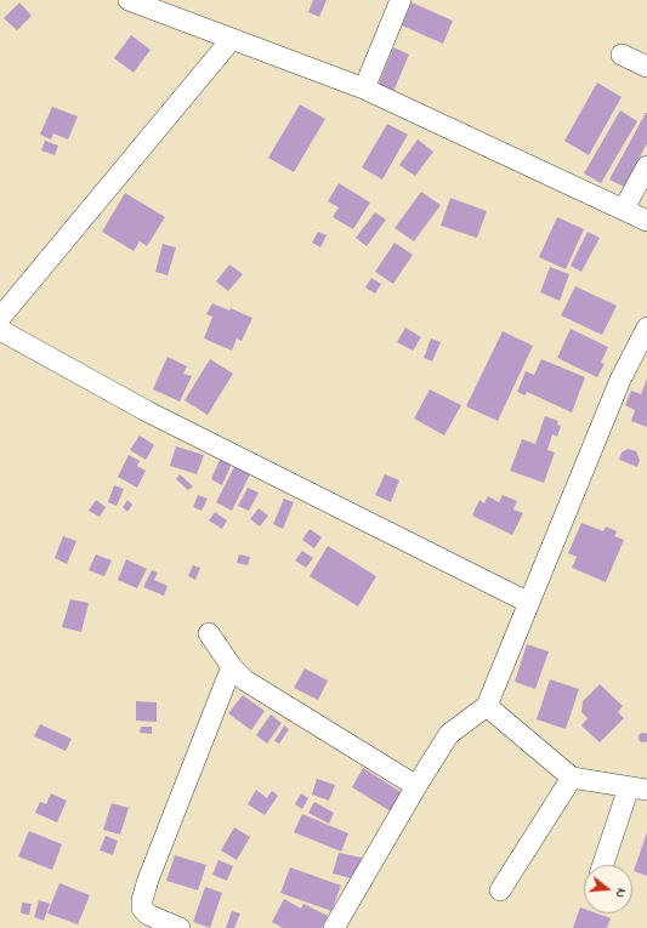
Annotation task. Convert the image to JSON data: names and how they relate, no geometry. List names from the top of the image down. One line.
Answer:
{"north":"right"}
